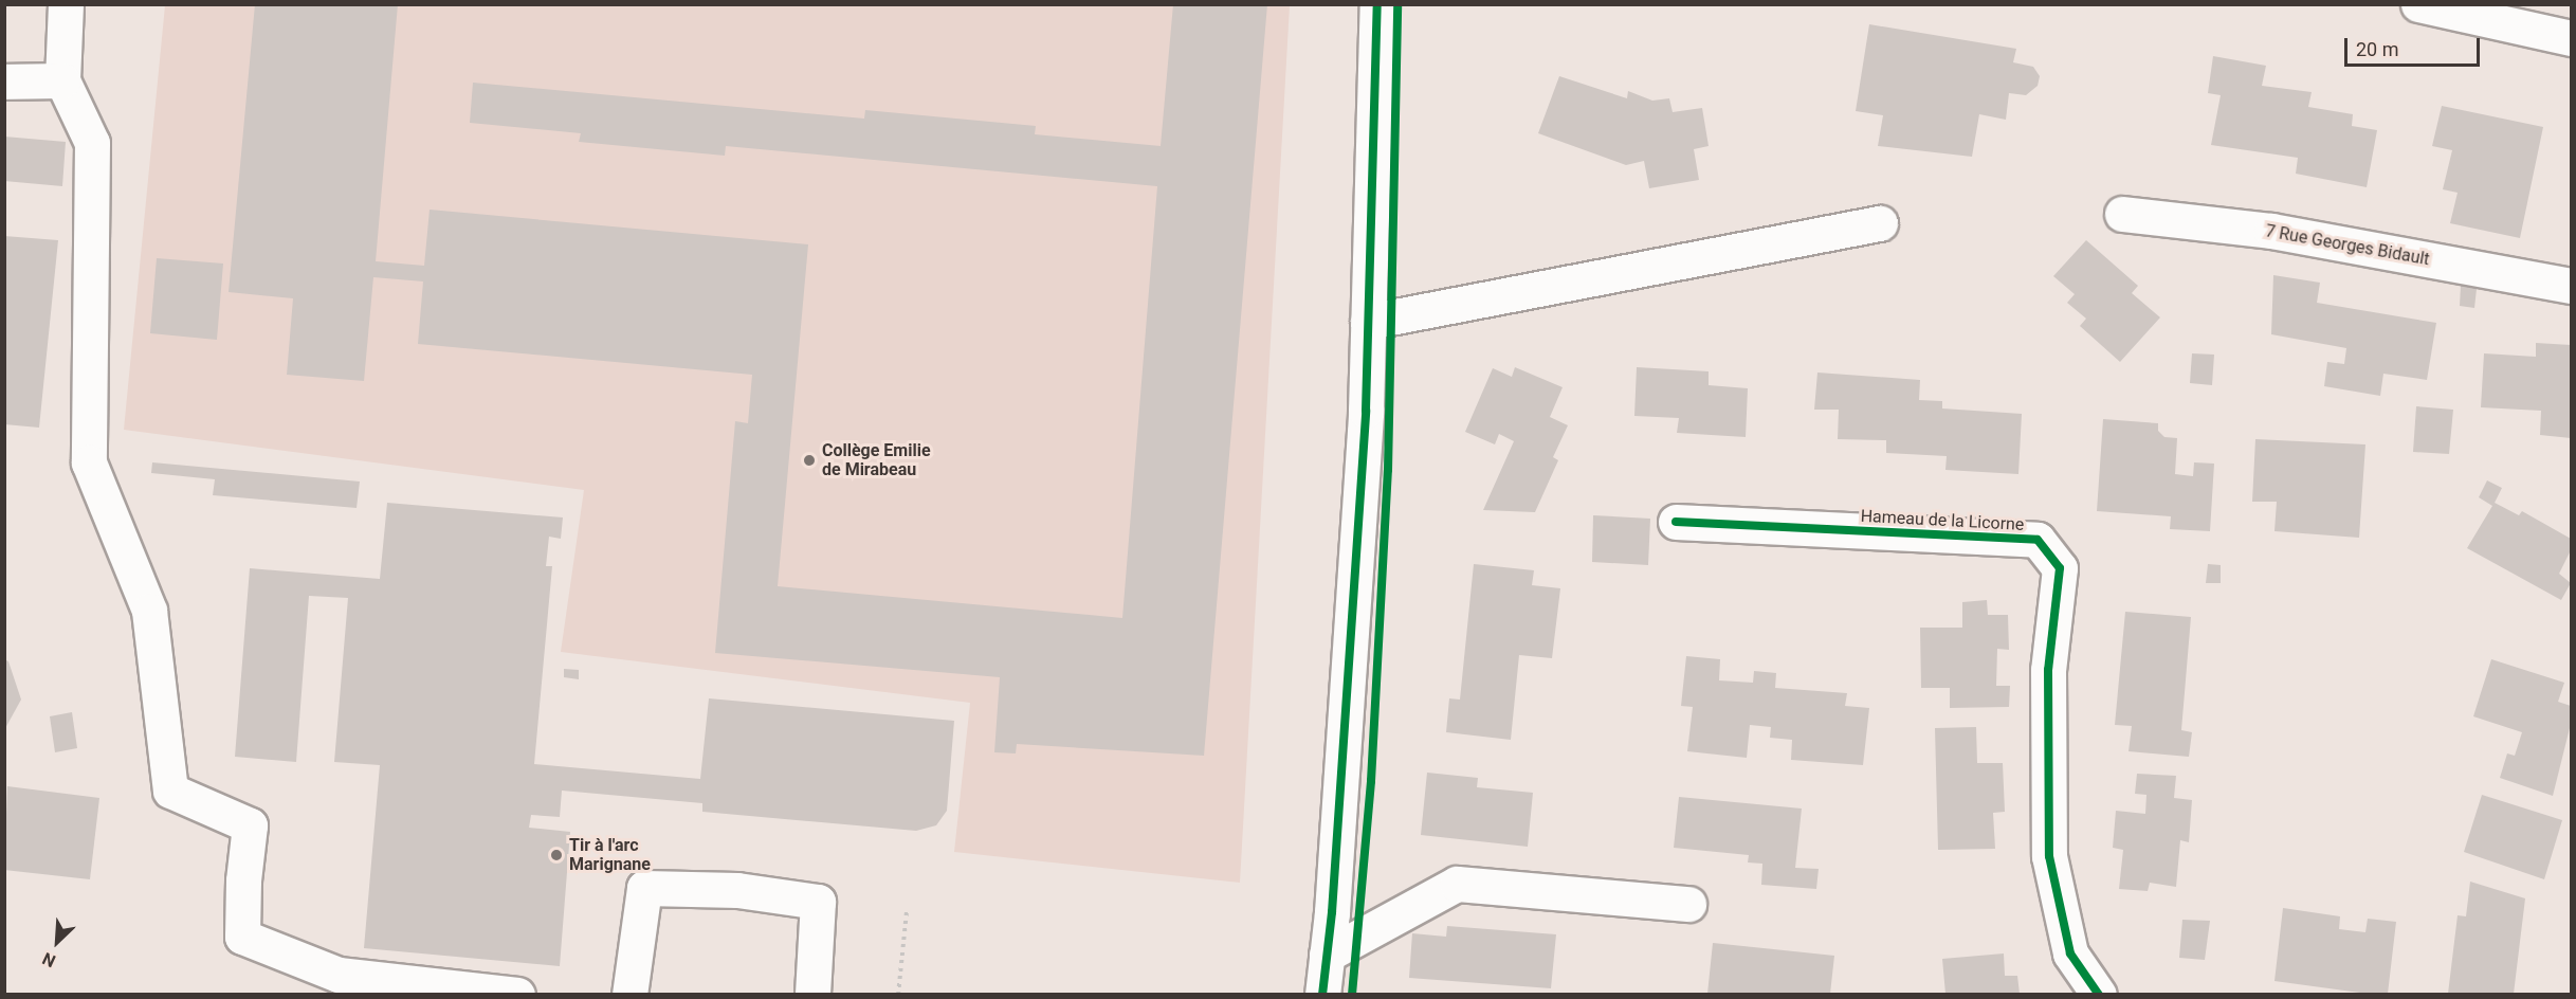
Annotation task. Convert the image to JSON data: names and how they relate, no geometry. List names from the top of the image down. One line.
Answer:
{"streets":{"street":["7 Rue Georges Bidault","Hameau de la Licorne"]},"places":["Collège Emilie de Mirabeau","Tir à l'arc Marignane"],"scale_bar":"20 m","north":"bottom left"}
